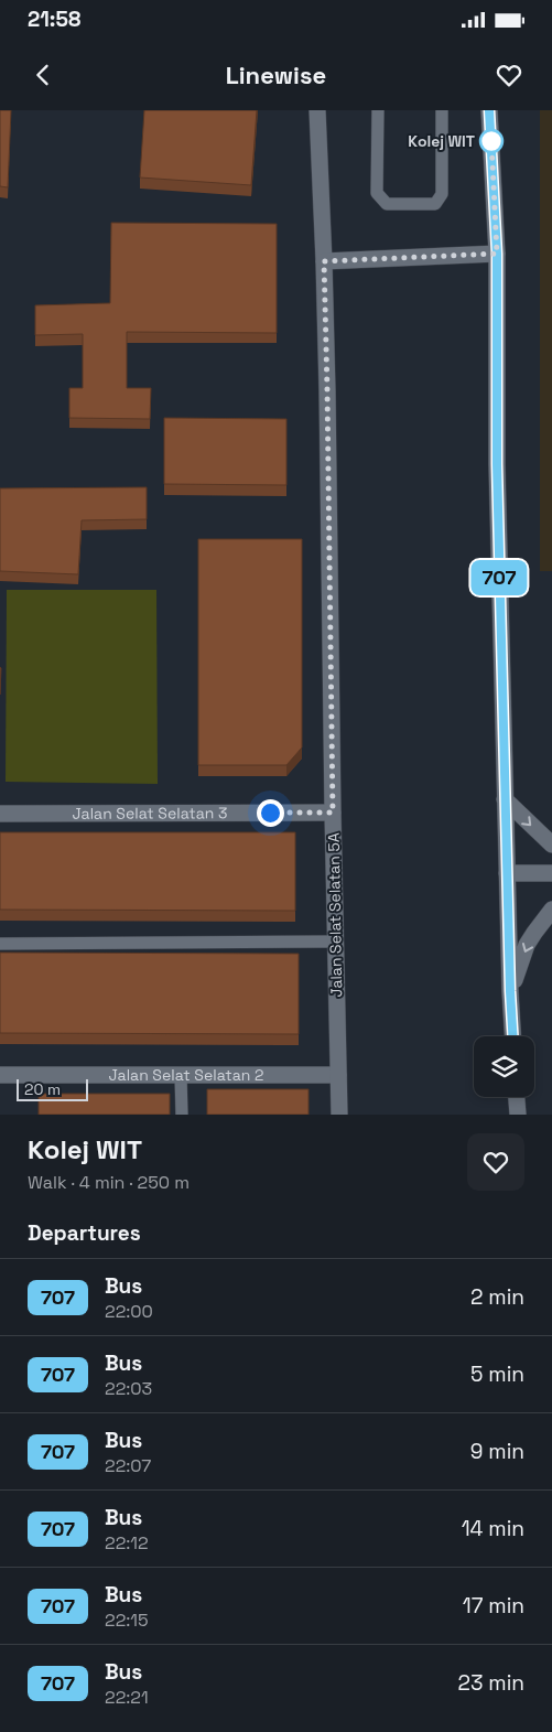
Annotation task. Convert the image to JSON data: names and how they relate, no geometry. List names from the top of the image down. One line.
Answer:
{"streets":{"street":["Jalan Selat Selatan 3","Jalan Selat Selatan 5A","Jalan Selat Selatan 2"]},"crossings":[["Jalan Selat Selatan 3","Jalan Selat Selatan 5A"],["Jalan Selat Selatan 5A","Jalan Selat Selatan 2"]],"places":["Kolej WIT"],"lines":["bus line 707"],"scale_bar":"20 m","page":{"status":"21:58","header":"Linewise","on_map":"707","scale":"20 m","heading":[["Kolej WIT","Walk · 4 min · 250 m"],"Departures"],"list":[{"mark":"707","name":"Bus","note":"22:00","value":"2 min"},{"mark":"707","name":"Bus","note":"22:03","value":"5 min"},{"mark":"707","name":"Bus","note":"22:07","value":"9 min"},{"mark":"707","name":"Bus","note":"22:12","value":"14 min"},{"mark":"707","name":"Bus","note":"22:15","value":"17 min"},{"mark":"707","name":"Bus","note":"22:21","value":"23 min"}]}}
